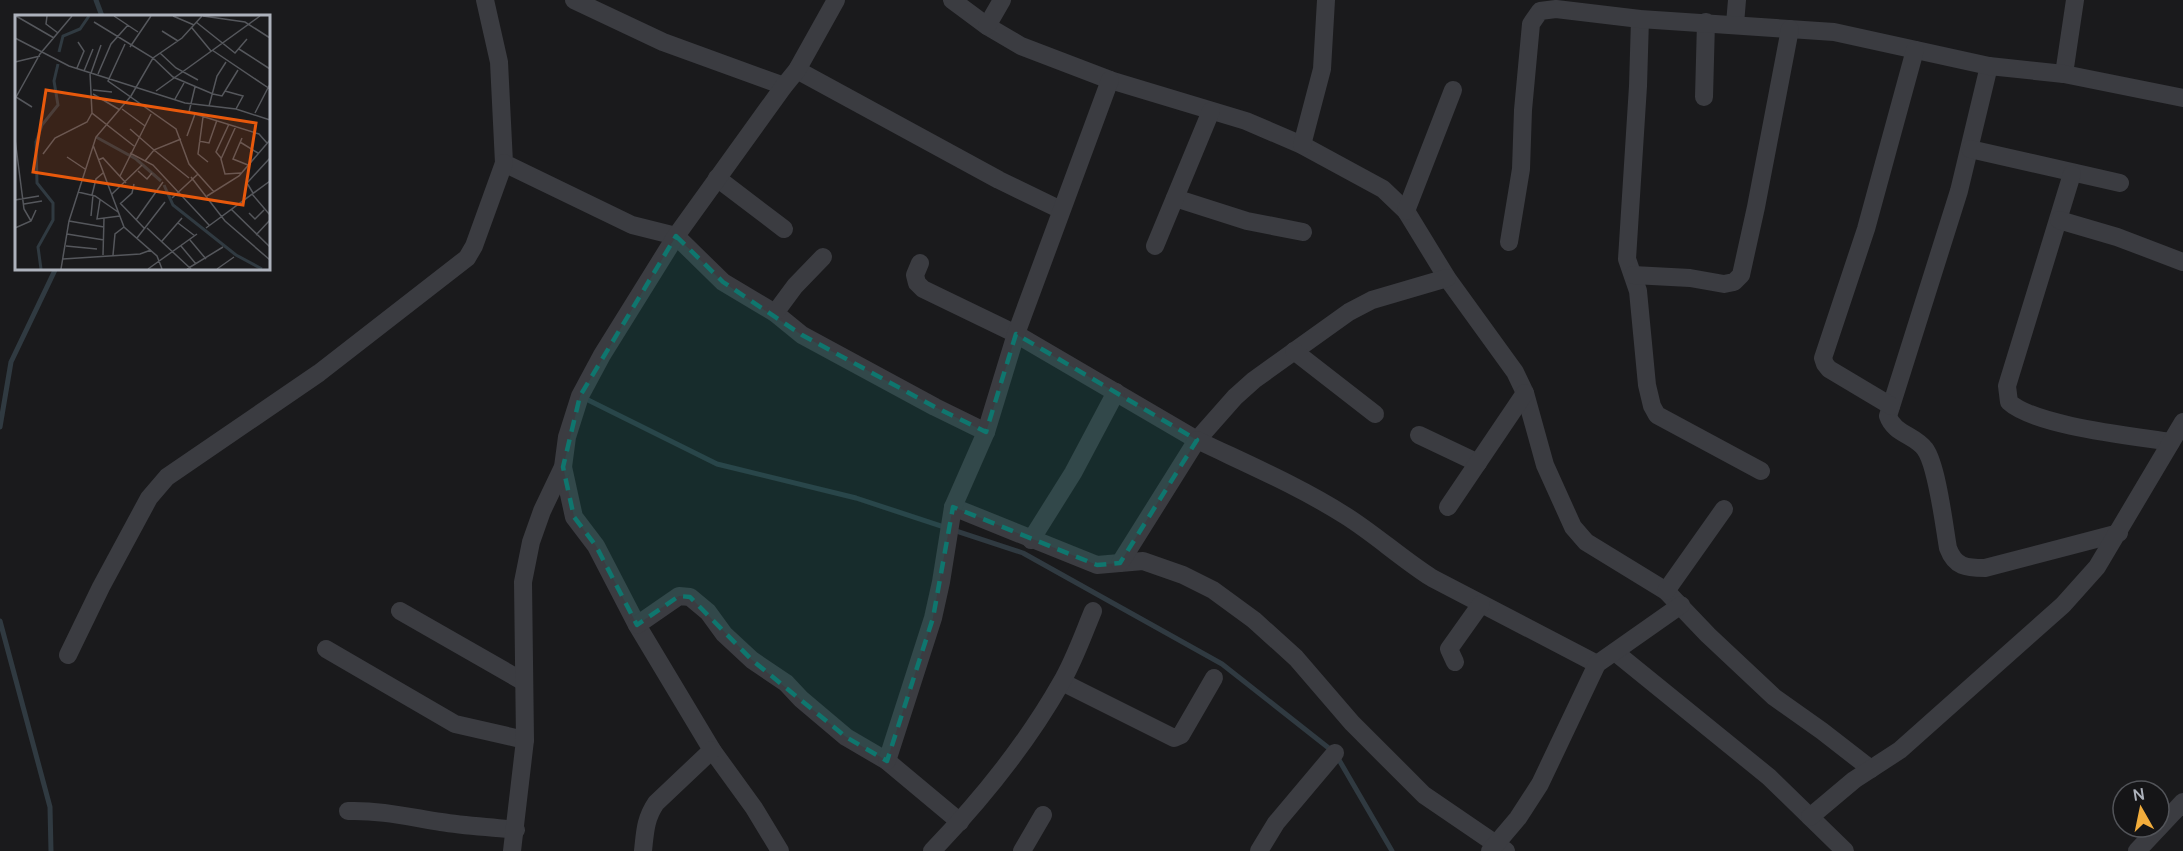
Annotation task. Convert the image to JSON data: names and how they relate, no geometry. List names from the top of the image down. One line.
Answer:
{"north":"top"}
